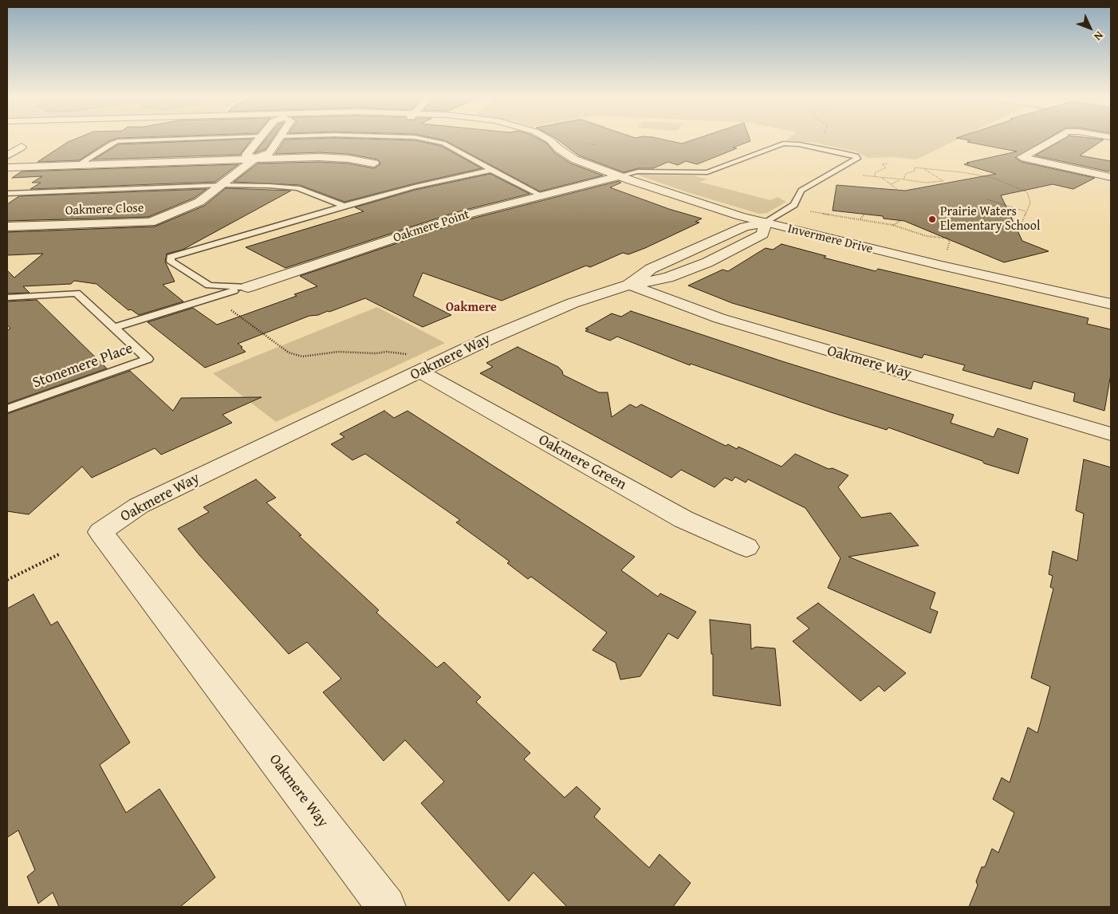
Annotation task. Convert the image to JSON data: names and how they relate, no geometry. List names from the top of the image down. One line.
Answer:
{"streets":{"street":["Oakmere Close","Oakmere Point","Invermere Drive","Oakmere Way","Oakmere Green"],"lane":["Stonemere Place"]},"crossings":[["Oakmere Point","Invermere Drive"],["Oakmere Point","Stonemere Place"],["Invermere Drive","Oakmere Way"],["Oakmere Way","Oakmere Green"]],"districts":["Oakmere"],"places":["Prairie Waters Elementary School"],"north":"bottom right"}
